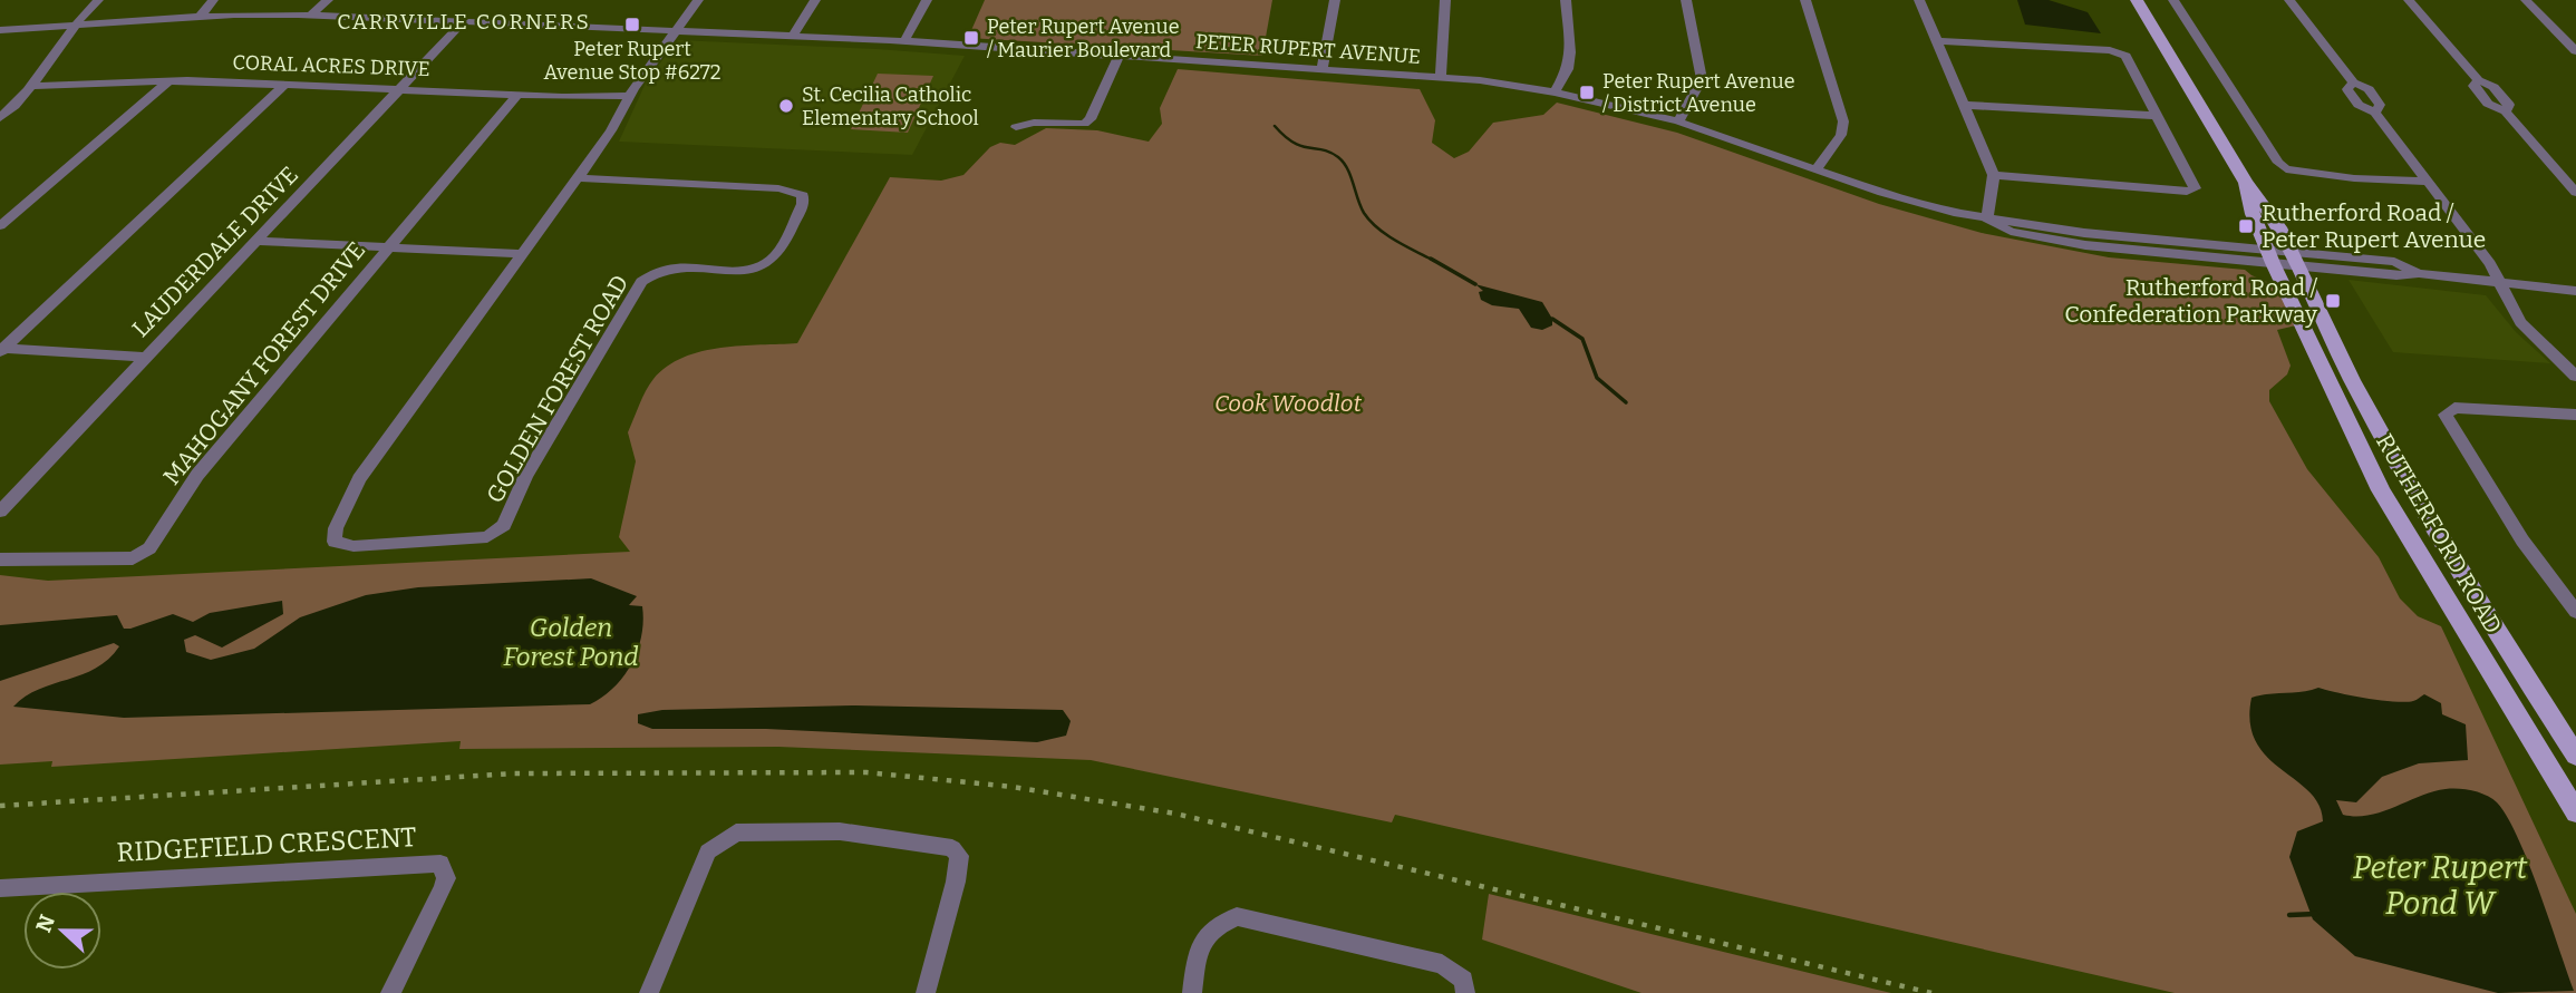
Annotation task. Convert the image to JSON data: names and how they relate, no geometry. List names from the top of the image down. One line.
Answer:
{"streets":{"main road":["RUTHERFORD ROAD"],"street":["PETER RUPERT AVENUE","CORAL ACRES DRIVE","LAUDERDALE DRIVE","MAHOGANY FOREST DRIVE","GOLDEN FOREST ROAD","RIDGEFIELD CRESCENT"]},"crossings":[["PETER RUPERT AVENUE","LAUDERDALE DRIVE"],["PETER RUPERT AVENUE","GOLDEN FOREST ROAD"],["PETER RUPERT AVENUE","RUTHERFORD ROAD"],["CORAL ACRES DRIVE","LAUDERDALE DRIVE"],["CORAL ACRES DRIVE","MAHOGANY FOREST DRIVE"],["CORAL ACRES DRIVE","GOLDEN FOREST ROAD"]],"districts":["CARRVILLE CORNERS"],"water":["Golden Forest Pond","Peter Rupert Pond W"],"parks":["Cook Woodlot"],"places":{"transit":["Peter Rupert Avenue Stop #6272","Peter Rupert Avenue / Maurier Boulevard","Peter Rupert Avenue / District Avenue","Rutherford Road / Peter Rupert Avenue","Rutherford Road / Confederation Parkway"],"other":["St. Cecilia Catholic Elementary School"]},"north":"left"}
